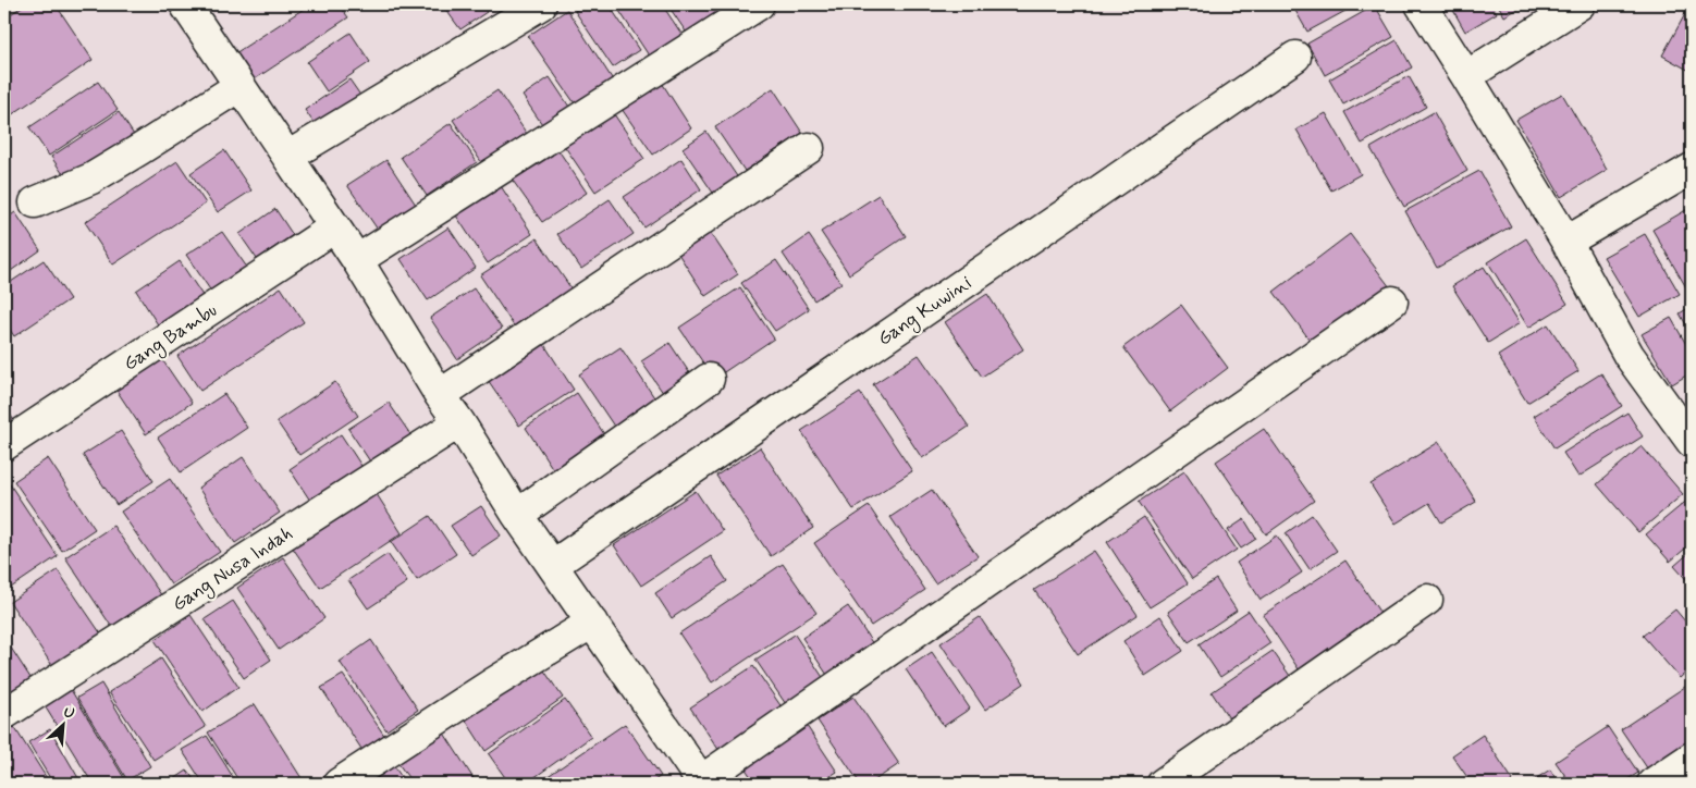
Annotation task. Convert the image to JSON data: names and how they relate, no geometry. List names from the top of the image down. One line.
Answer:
{"streets":{"street":["Gang Kuwini","Gang Bambu","Gang Nusa Indah"]},"north":"top right"}
